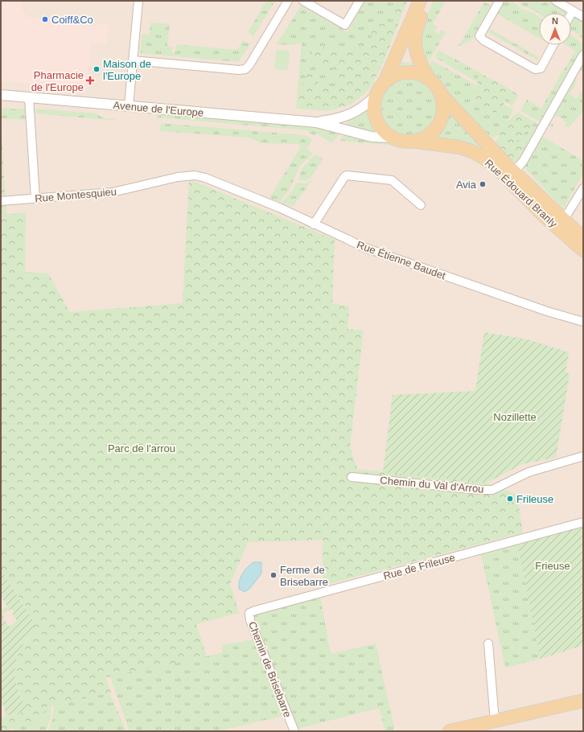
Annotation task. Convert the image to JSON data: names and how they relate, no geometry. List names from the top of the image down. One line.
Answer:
{"streets":{"main road":["Rue Édouard Branly"],"street":["Avenue de l'Europe","Rue Montesquieu","Rue Étienne Baudet","Chemin du Val d'Arrou","Rue de Frileuse","Chemin de Brisebarre"]},"crossings":[["Avenue de l'Europe","Rue Édouard Branly"],["Rue Montesquieu","Rue Étienne Baudet"],["Rue de Frileuse","Chemin de Brisebarre"]],"parks":["Nozillette","Parc de l'arrou","Frieuse"],"places":{"other":["Coiff&Co","Maison de l'Europe","Avia","Frileuse","Ferme de Brisebarre"],"health":["Pharmacie de l'Europe"]},"north":"top"}
